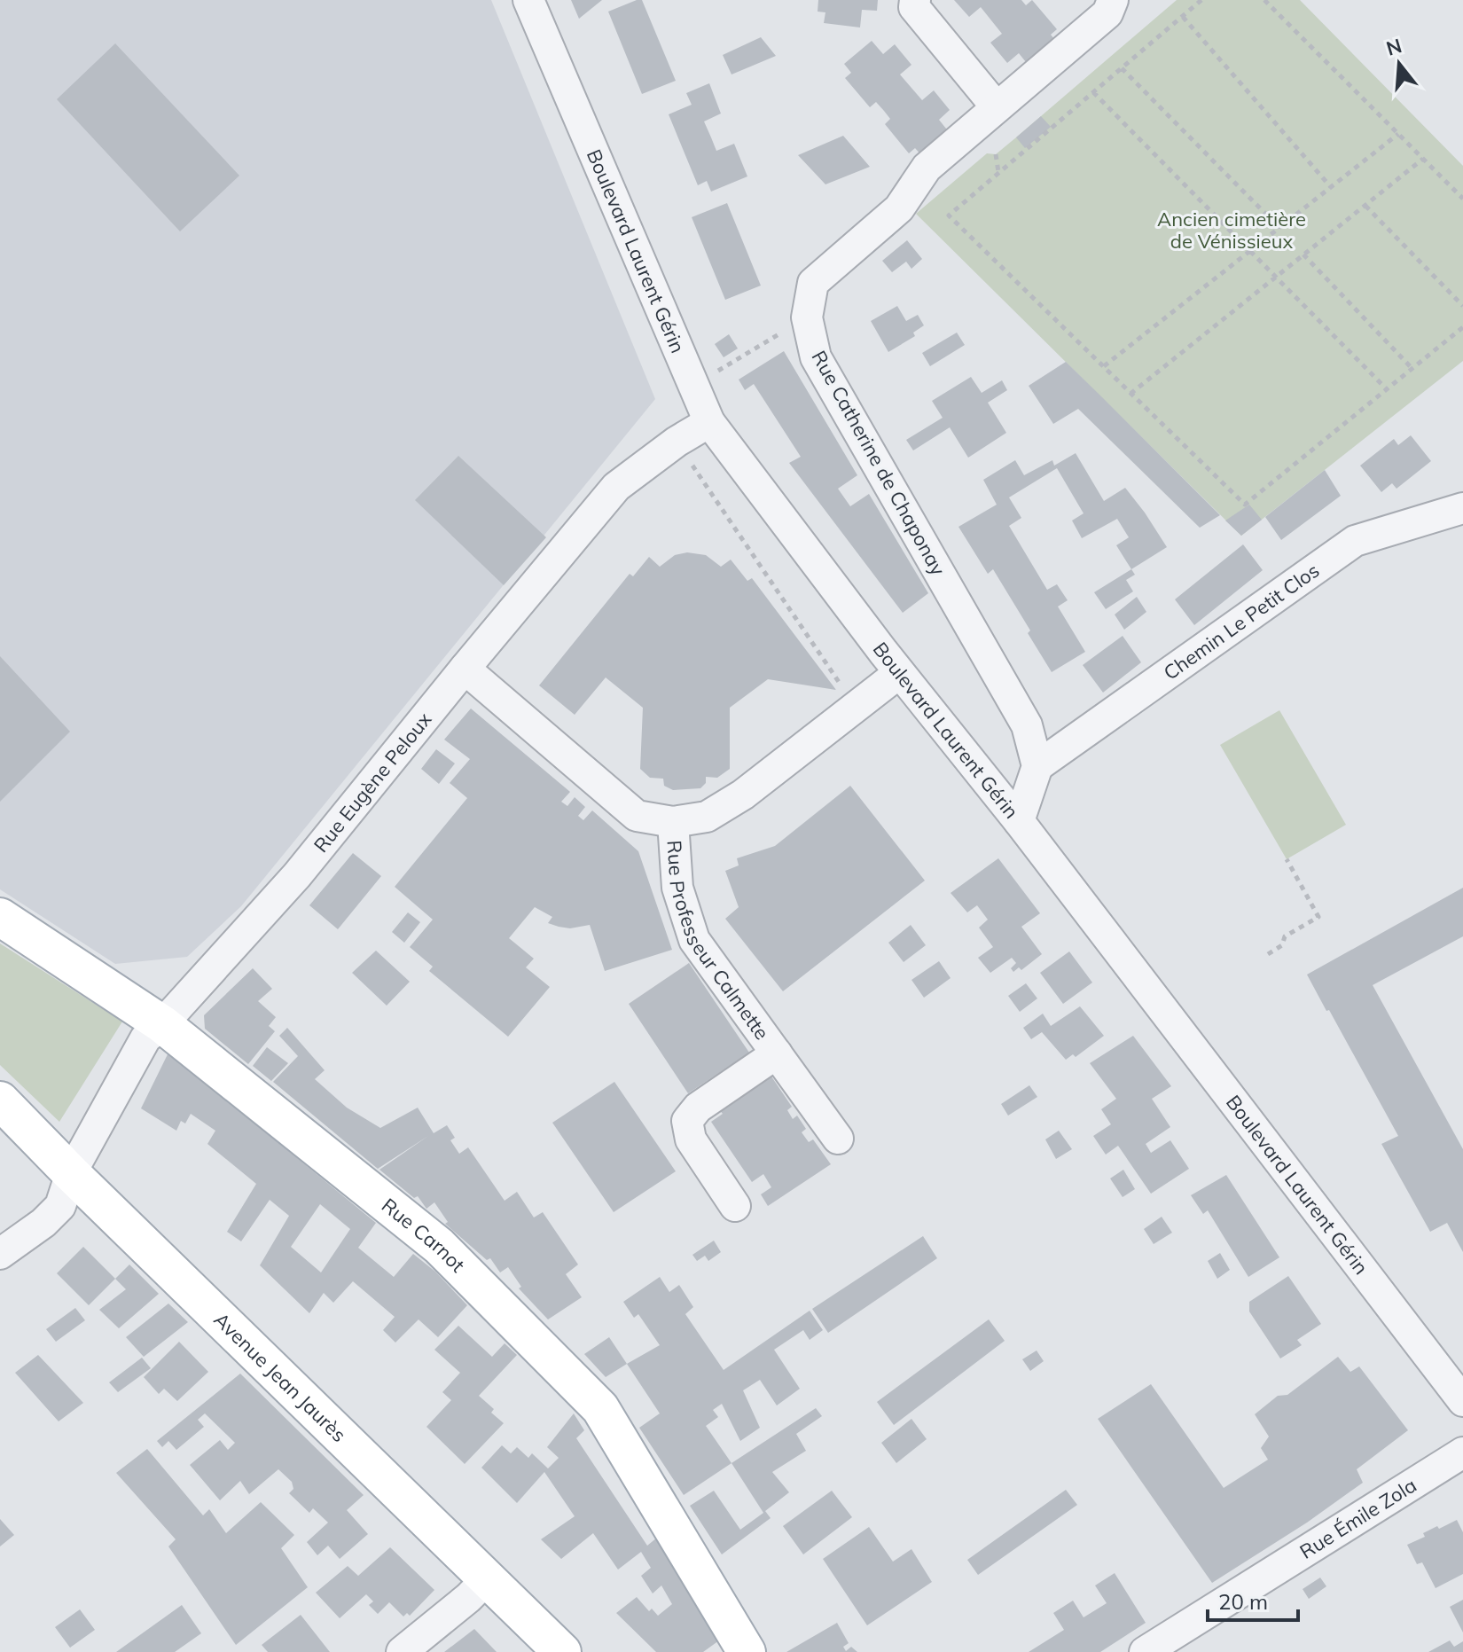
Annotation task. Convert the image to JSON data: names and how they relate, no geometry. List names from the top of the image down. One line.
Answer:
{"streets":{"main road":["Rue Carnot","Avenue Jean Jaurès"],"street":["Boulevard Laurent Gérin","Rue Catherine de Chaponay","Chemin Le Petit Clos","Rue Eugène Peloux","Rue Professeur Calmette","Rue Émile Zola"]},"crossings":[["Boulevard Laurent Gérin","Rue Eugène Peloux"],["Boulevard Laurent Gérin","Rue Professeur Calmette"],["Rue Catherine de Chaponay","Chemin Le Petit Clos"],["Rue Eugène Peloux","Rue Professeur Calmette"],["Rue Eugène Peloux","Rue Carnot"],["Rue Eugène Peloux","Avenue Jean Jaurès"]],"parks":["Ancien cimetière de Vénissieux"],"scale_bar":"20 m","north":"top"}
